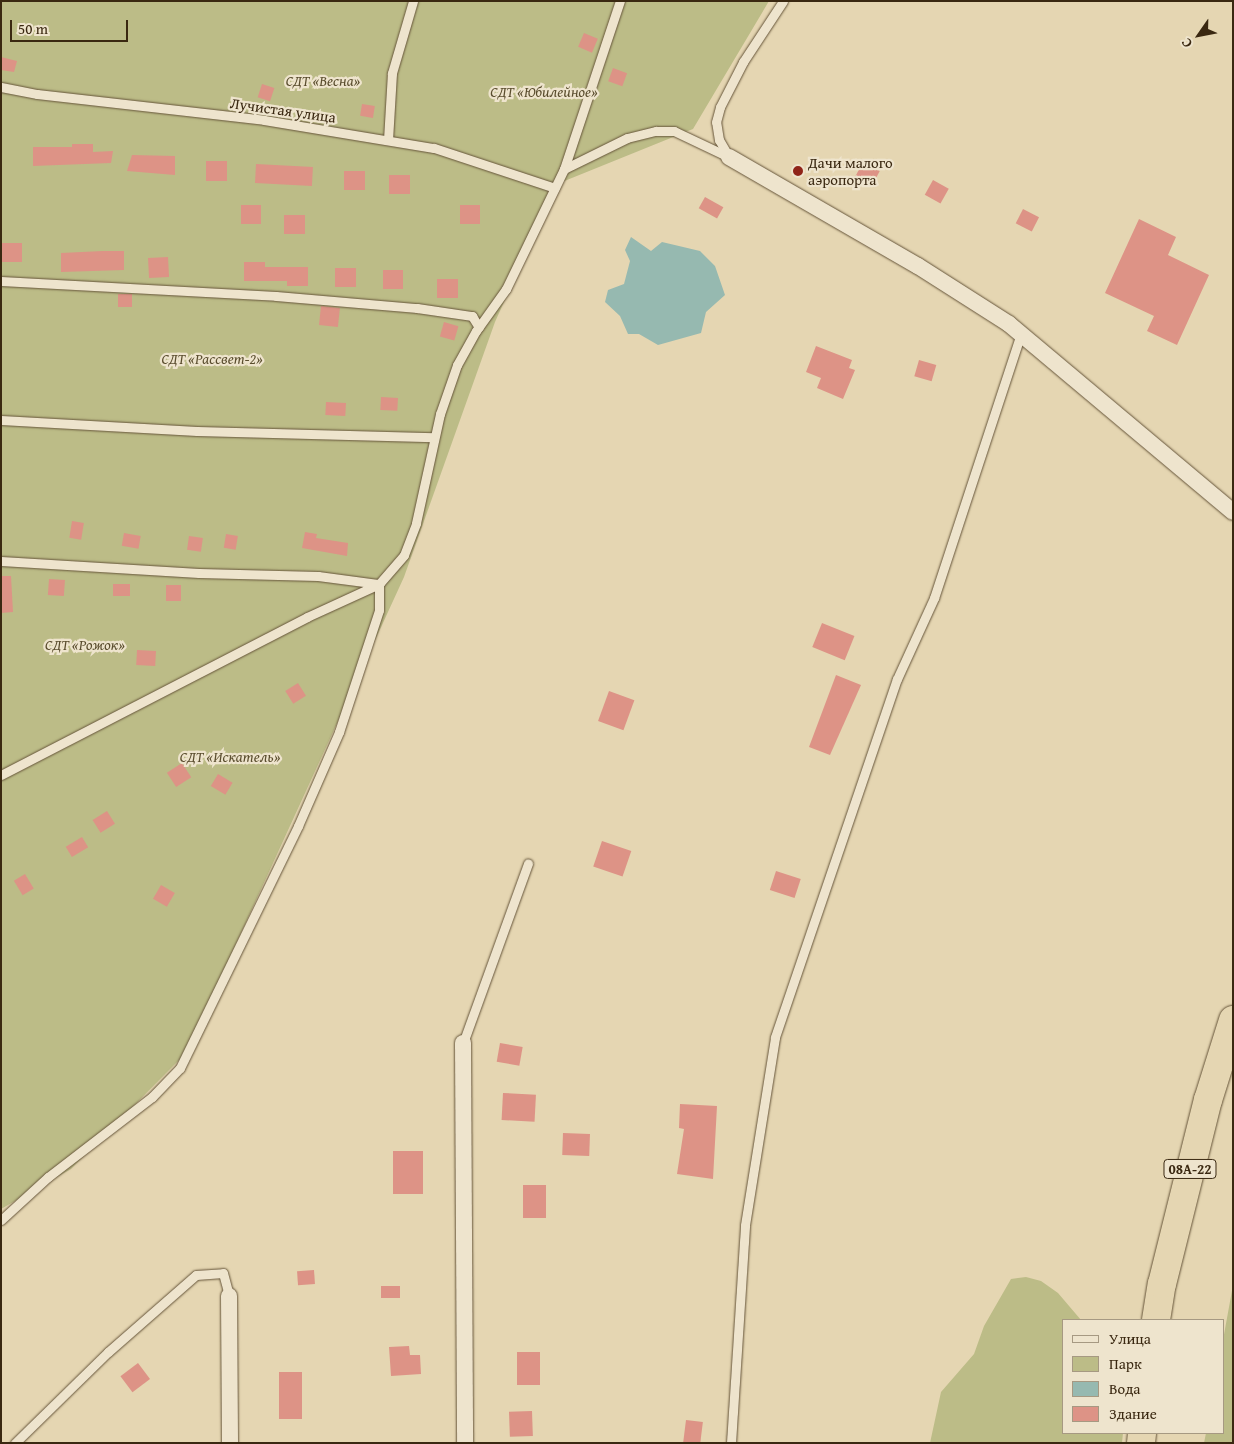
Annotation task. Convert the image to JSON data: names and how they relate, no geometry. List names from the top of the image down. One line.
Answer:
{"streets":{"highway":["08А-22"],"lane":["Лучистая улица"]},"parks":["СДТ «Весна»","СДТ «Юбилейное»","СДТ «Рассвет-2»","СДТ «Рожок»","СДТ «Искатель»"],"places":["Дачи малого аэропорта"],"legend":["Улица","Парк","Вода","Здание"],"scale_bar":"50 m","north":"bottom left"}
